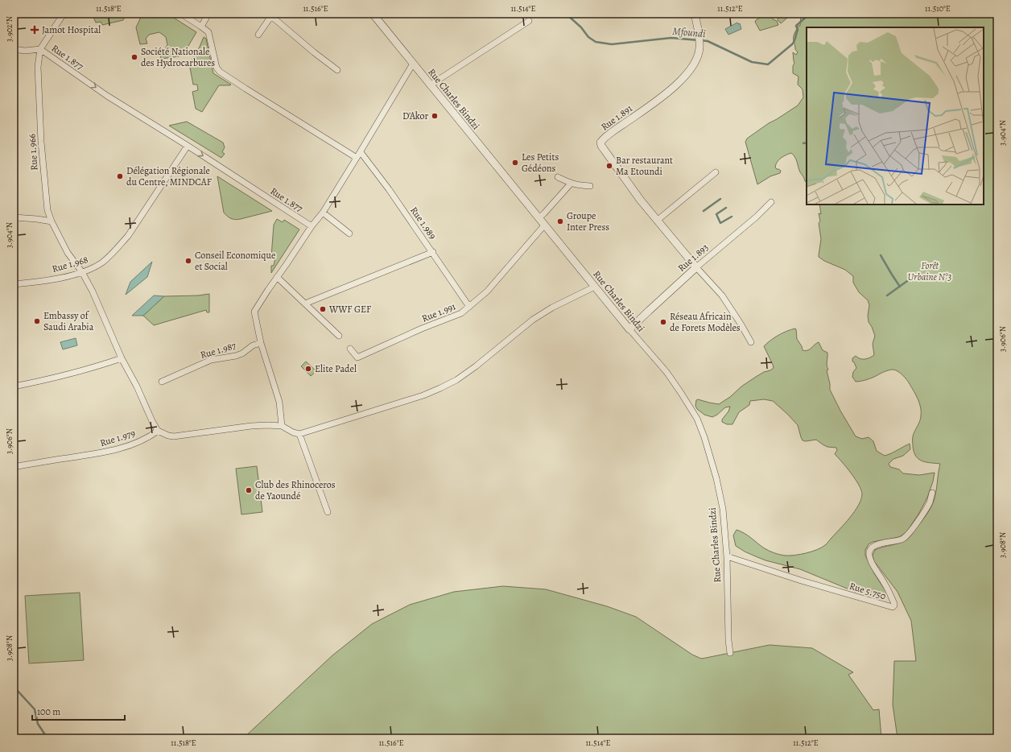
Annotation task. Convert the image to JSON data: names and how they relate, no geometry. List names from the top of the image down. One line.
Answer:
{"streets":{"street":["Rue 1.877","Rue Charles Bindzi","Rue 1.891","Rue 1.966","Rue 1.989","Rue 1.893","Rue 1.968","Rue 1.991","Rue 1.987","Rue 1.979","Rue 5.750"]},"crossings":[["Rue 1.877","Rue 1.966"],["Rue 1.877","Rue 1.968"],["Rue Charles Bindzi","Rue 1.893"],["Rue Charles Bindzi","Rue 1.991"],["Rue Charles Bindzi","Rue 5.750"],["Rue 1.891","Rue 1.893"],["Rue 1.966","Rue 1.968"],["Rue 1.966","Rue 1.979"],["Rue 1.989","Rue 1.991"]],"one_way":["Rue 1.877"],"water":["Mfoundi"],"parks":["Forêt Urbaine N°3"],"places":{"health":["Jamot Hospital"],"other":["Société Nationale des Hydrocarbures","D'Akor","Les Petits Gédéons","Bar restaurant Ma Etoundi","Délégation Régionale du Centre, MINDCAF","Groupe Inter Press","Conseil Economique et Social","WWF GEF","Embassy of Saudi Arabia","Réseau Africain de Forets Modèles","Elite Padel","Club des Rhinoceros de Yaoundé"]},"scale_bar":"100 m","coordinates":["11.518°E","11.516°E","11.514°E","11.512°E","11.510°E","3.902°N","3.904°N","3.906°N","3.908°N"]}
